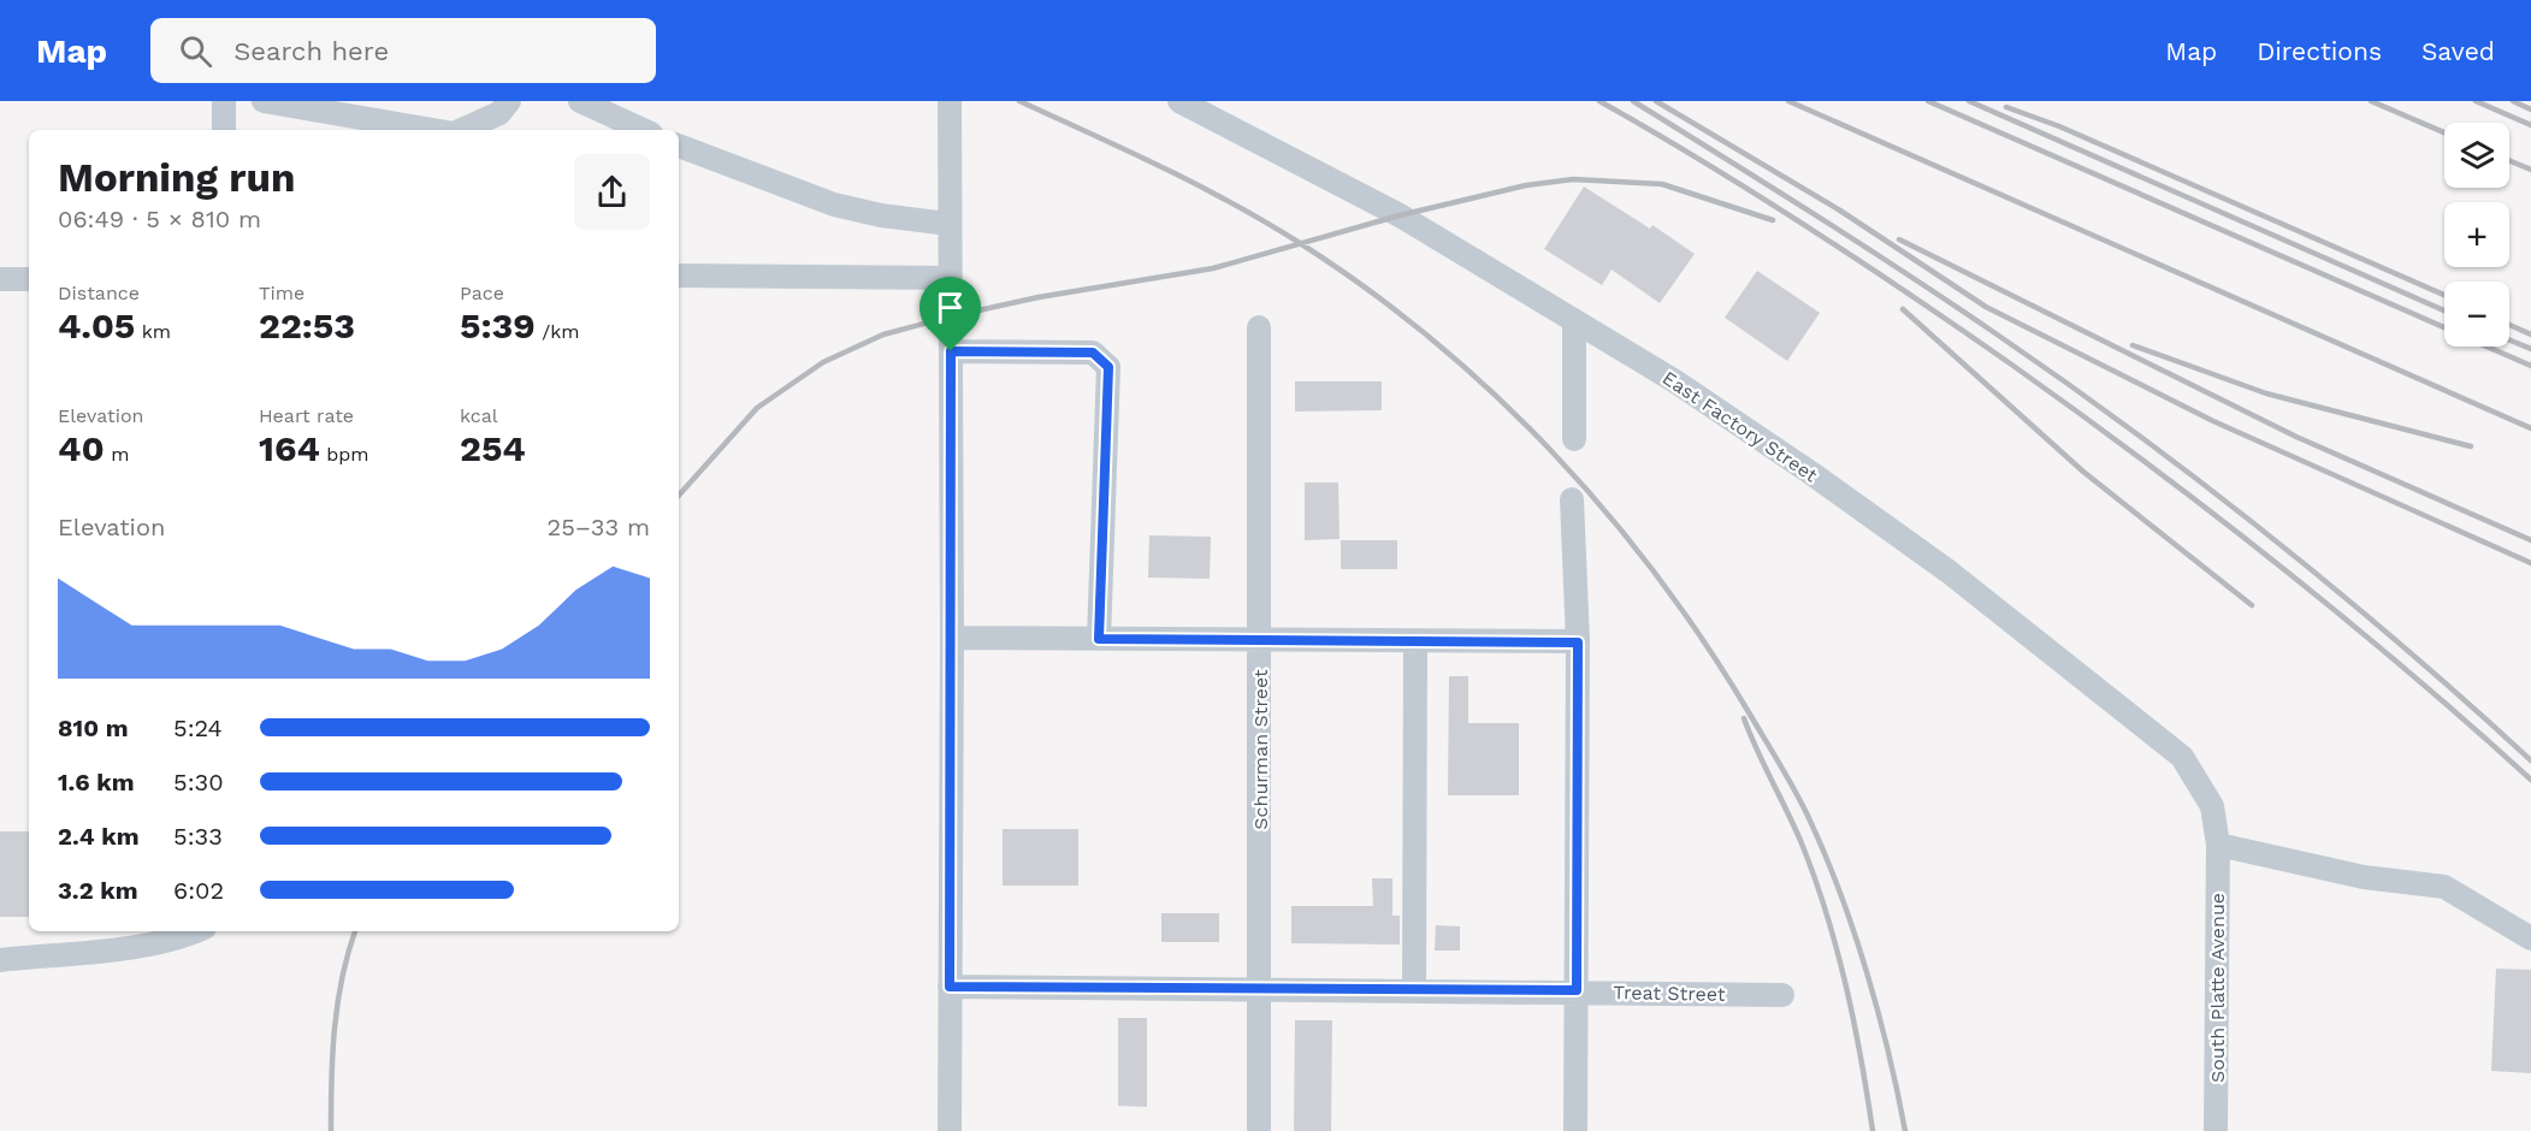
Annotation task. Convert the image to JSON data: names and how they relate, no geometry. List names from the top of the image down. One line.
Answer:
{"streets":{"street":["East Factory Street","Schurman Street","South Platte Avenue","Treat Street"]},"crossings":[["East Factory Street","South Platte Avenue"],["Schurman Street","Treat Street"]],"page":{"header":"Map","search":"Search here","nav":["Map","Directions","Saved"],"map_buttons":["+","−"],"heading":["Morning run","06:49 · 5 × 810 m"],"stats":[["Distance","4.05 km"],["Time","22:53"],["Pace","5:39 /km"],["Elevation","40 m"],["Heart rate","164 bpm"],["kcal","254"]],"chart":["Elevation","25–33 m"],"list":[{"name":"810 m","note":"5:24"},{"name":"1.6 km","note":"5:30"},{"name":"2.4 km","note":"5:33"},{"name":"3.2 km","note":"6:02"}]}}
